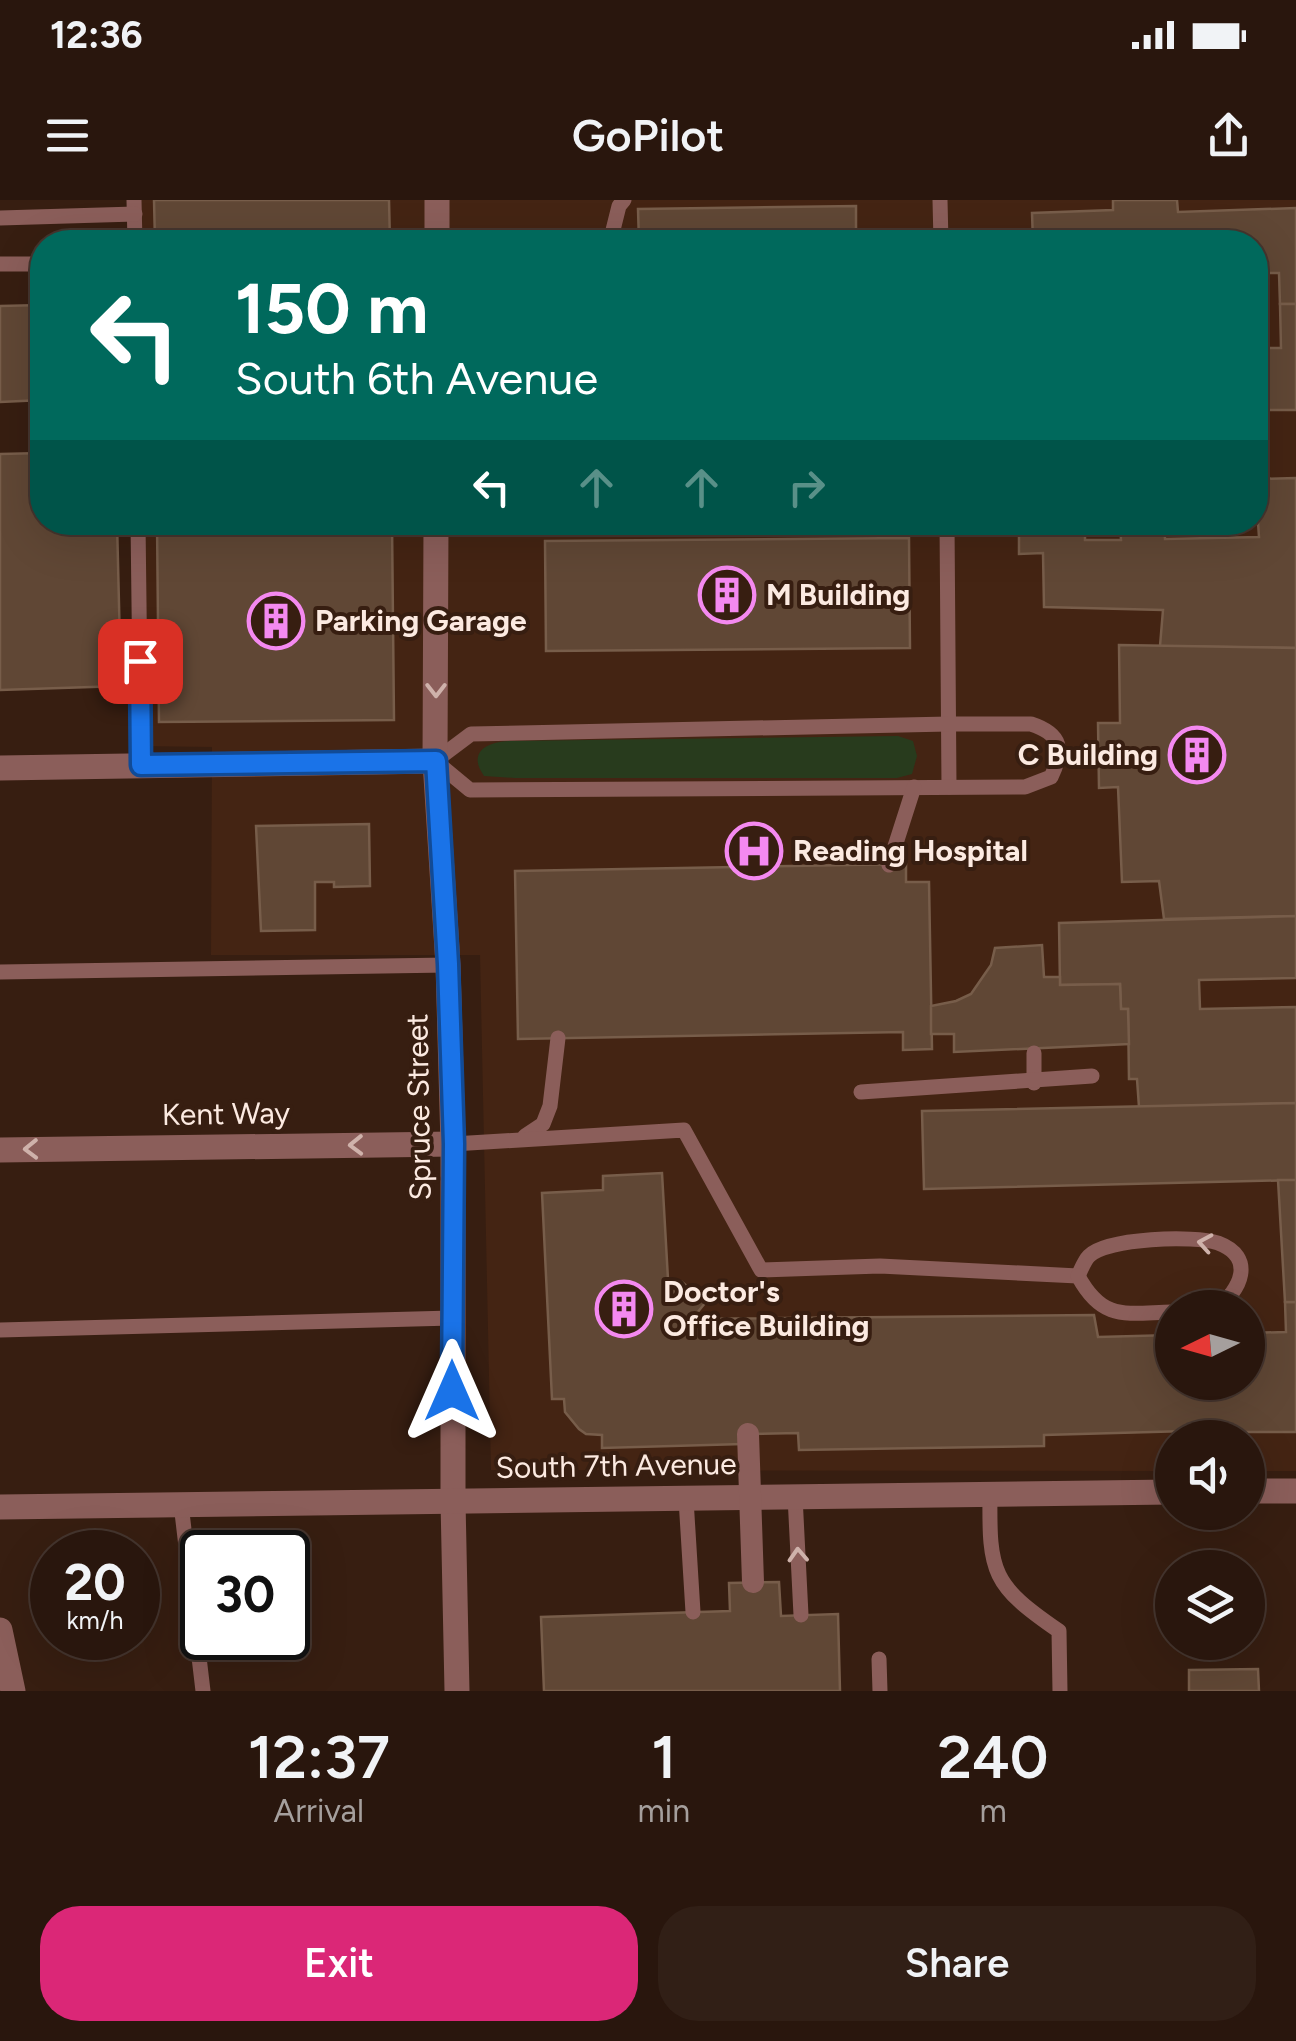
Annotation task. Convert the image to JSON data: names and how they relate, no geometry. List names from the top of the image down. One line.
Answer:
{"streets":{"street":["Spruce Street","Kent Way","South 7th Avenue"]},"crossings":[["Spruce Street","Kent Way"],["Spruce Street","South 7th Avenue"]],"one_way":["Kent Way"],"places":{"building":["M Building","Parking Garage","C Building","Doctor's Office Building"],"hospital":["Reading Hospital"]},"north":"left","page":{"status":"12:36","header":"GoPilot","turn":["150 m","South 6th Avenue"],"speed":"20 km/h","limit":"30","eta":["12:37","Arrival","1","min","240","m"],"buttons":["Exit","Share"]}}
